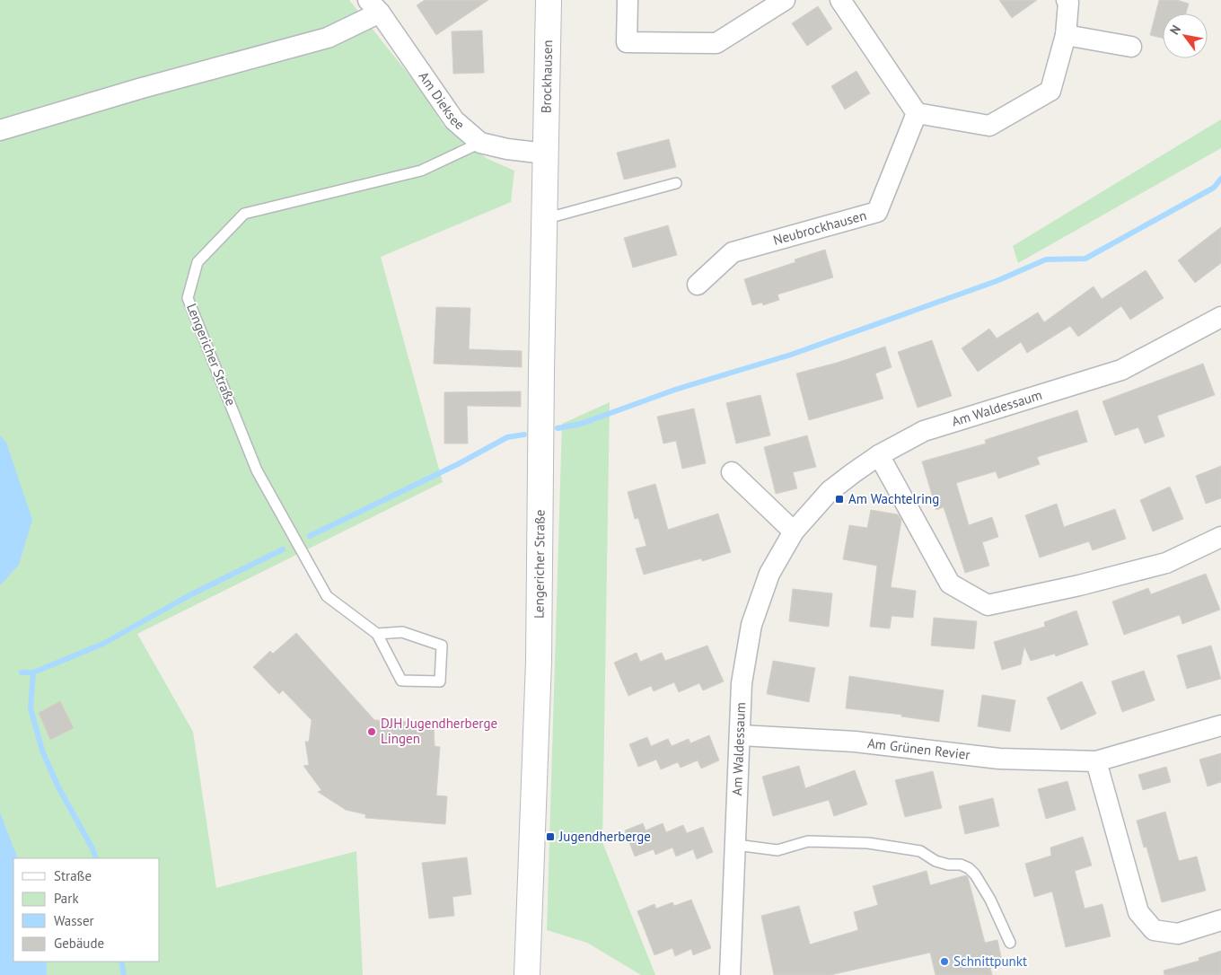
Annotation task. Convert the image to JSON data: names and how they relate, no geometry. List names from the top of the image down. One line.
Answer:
{"streets":{"main road":["Brockhausen","Lengericher Straße"],"street":["Am Dieksee","Neubrockhausen","Am Waldessaum","Am Grünen Revier"]},"crossings":[["Brockhausen","Am Dieksee"],["Brockhausen","Lengericher Straße"],["Am Dieksee","Lengericher Straße"],["Am Waldessaum","Am Grünen Revier"]],"places":{"transit":["Am Wachtelring","Jugendherberge"],"other":["DJH Jugendherberge Lingen","Schnittpunkt"]},"legend":["Straße","Park","Wasser","Gebäude"],"north":"top left"}
